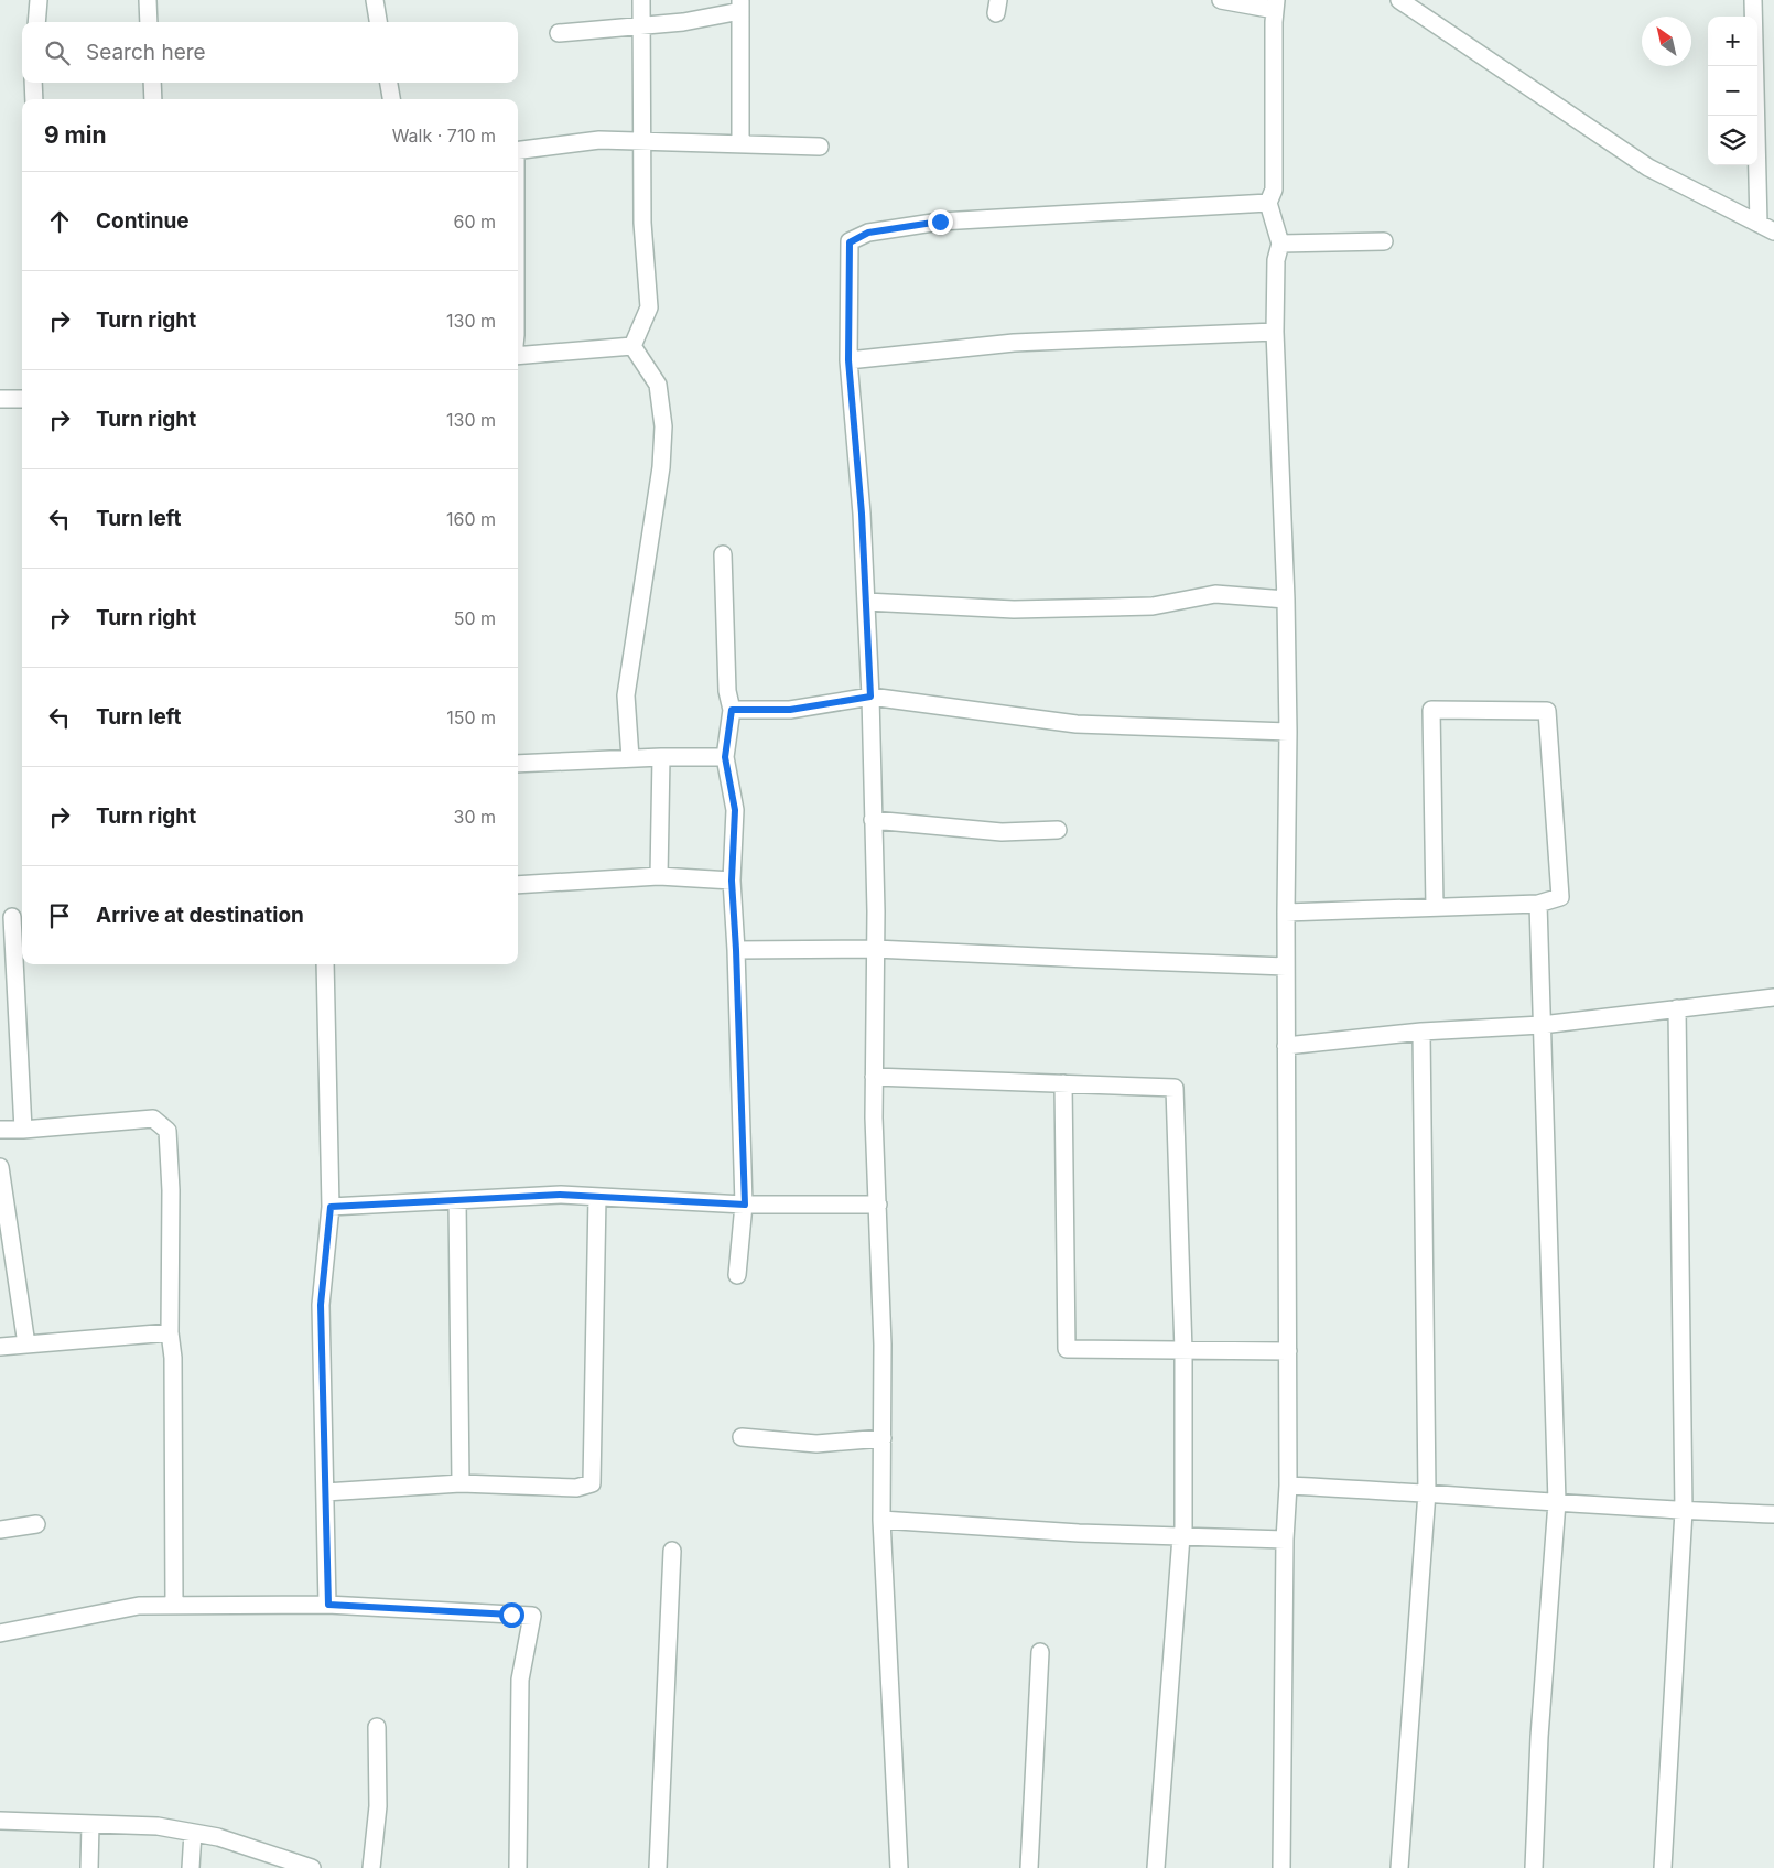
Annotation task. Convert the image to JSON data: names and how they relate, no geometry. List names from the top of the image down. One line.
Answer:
{"north":"top left","page":{"map_buttons":["+","−"],"search":"Search here","heading":["9 min","Walk · 710 m"],"list":[["Continue","60 m"],["Turn right","130 m"],["Turn right","130 m"],["Turn left","160 m"],["Turn right","50 m"],["Turn left","150 m"],["Turn right","30 m"],"Arrive at destination"]}}
